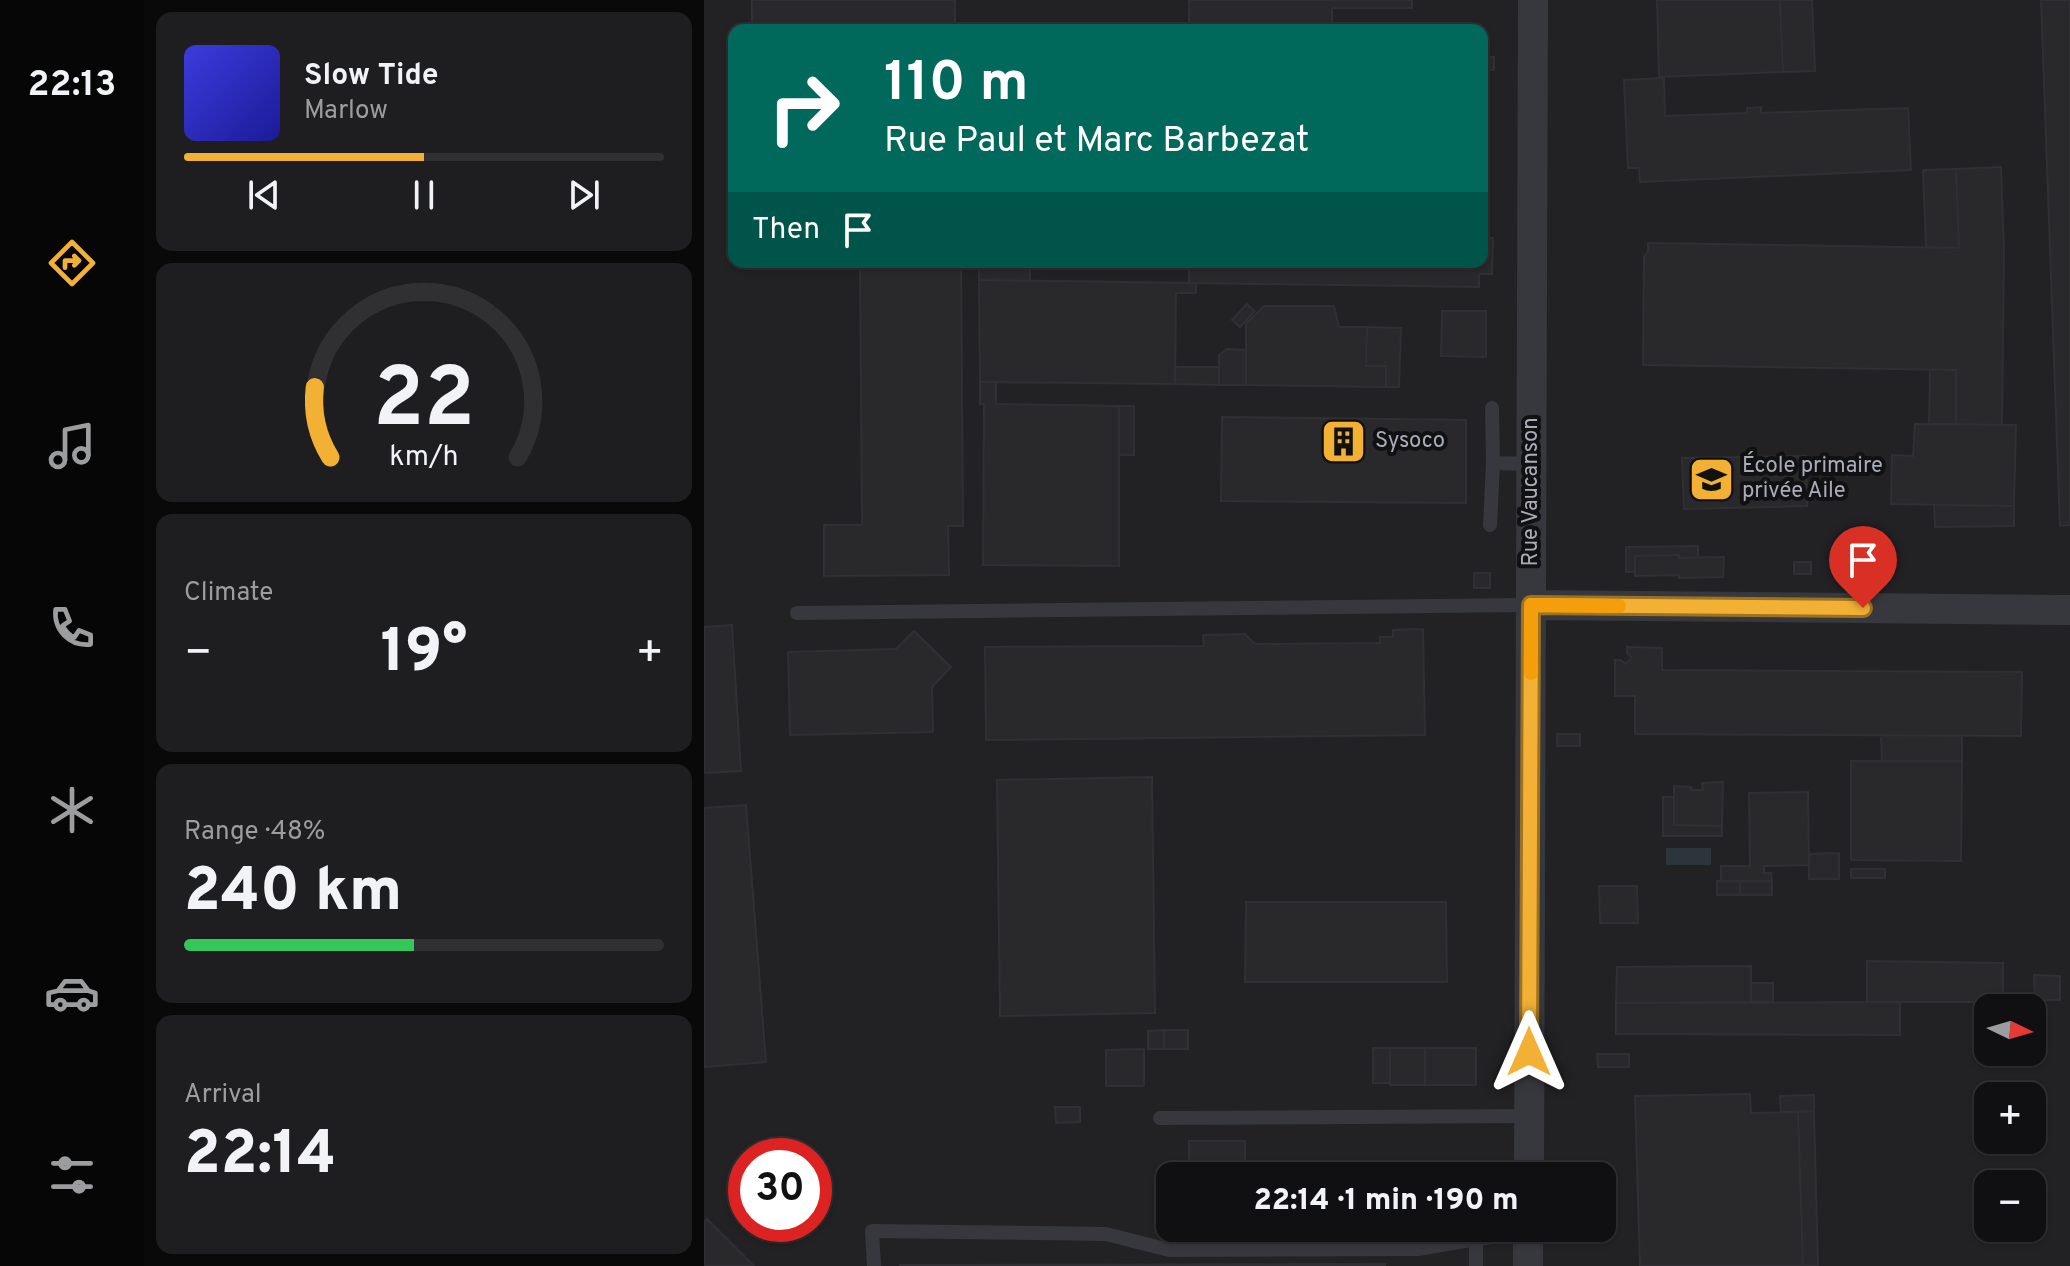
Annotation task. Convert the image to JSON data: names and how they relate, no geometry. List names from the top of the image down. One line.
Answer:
{"streets":{"street":["Rue Vaucanson"]},"places":{"building":["Sysoco"],"school or university":["École primaire privée Aile"]},"north":"right","page":{"tabs":"22:13","turn":["110 m","Rue Paul et Marc Barbezat"],"song":["Slow Tide","Marlow"],"then":"Then","tile":["Climate",["Range · 48%","240 km"],["Arrival","22:14"]],"heat":["−","19°","+"],"map_buttons":["+","−"],"limit":"30","trip":"22:14 · 1 min · 190 m","gauge":["22","km/h"]}}
